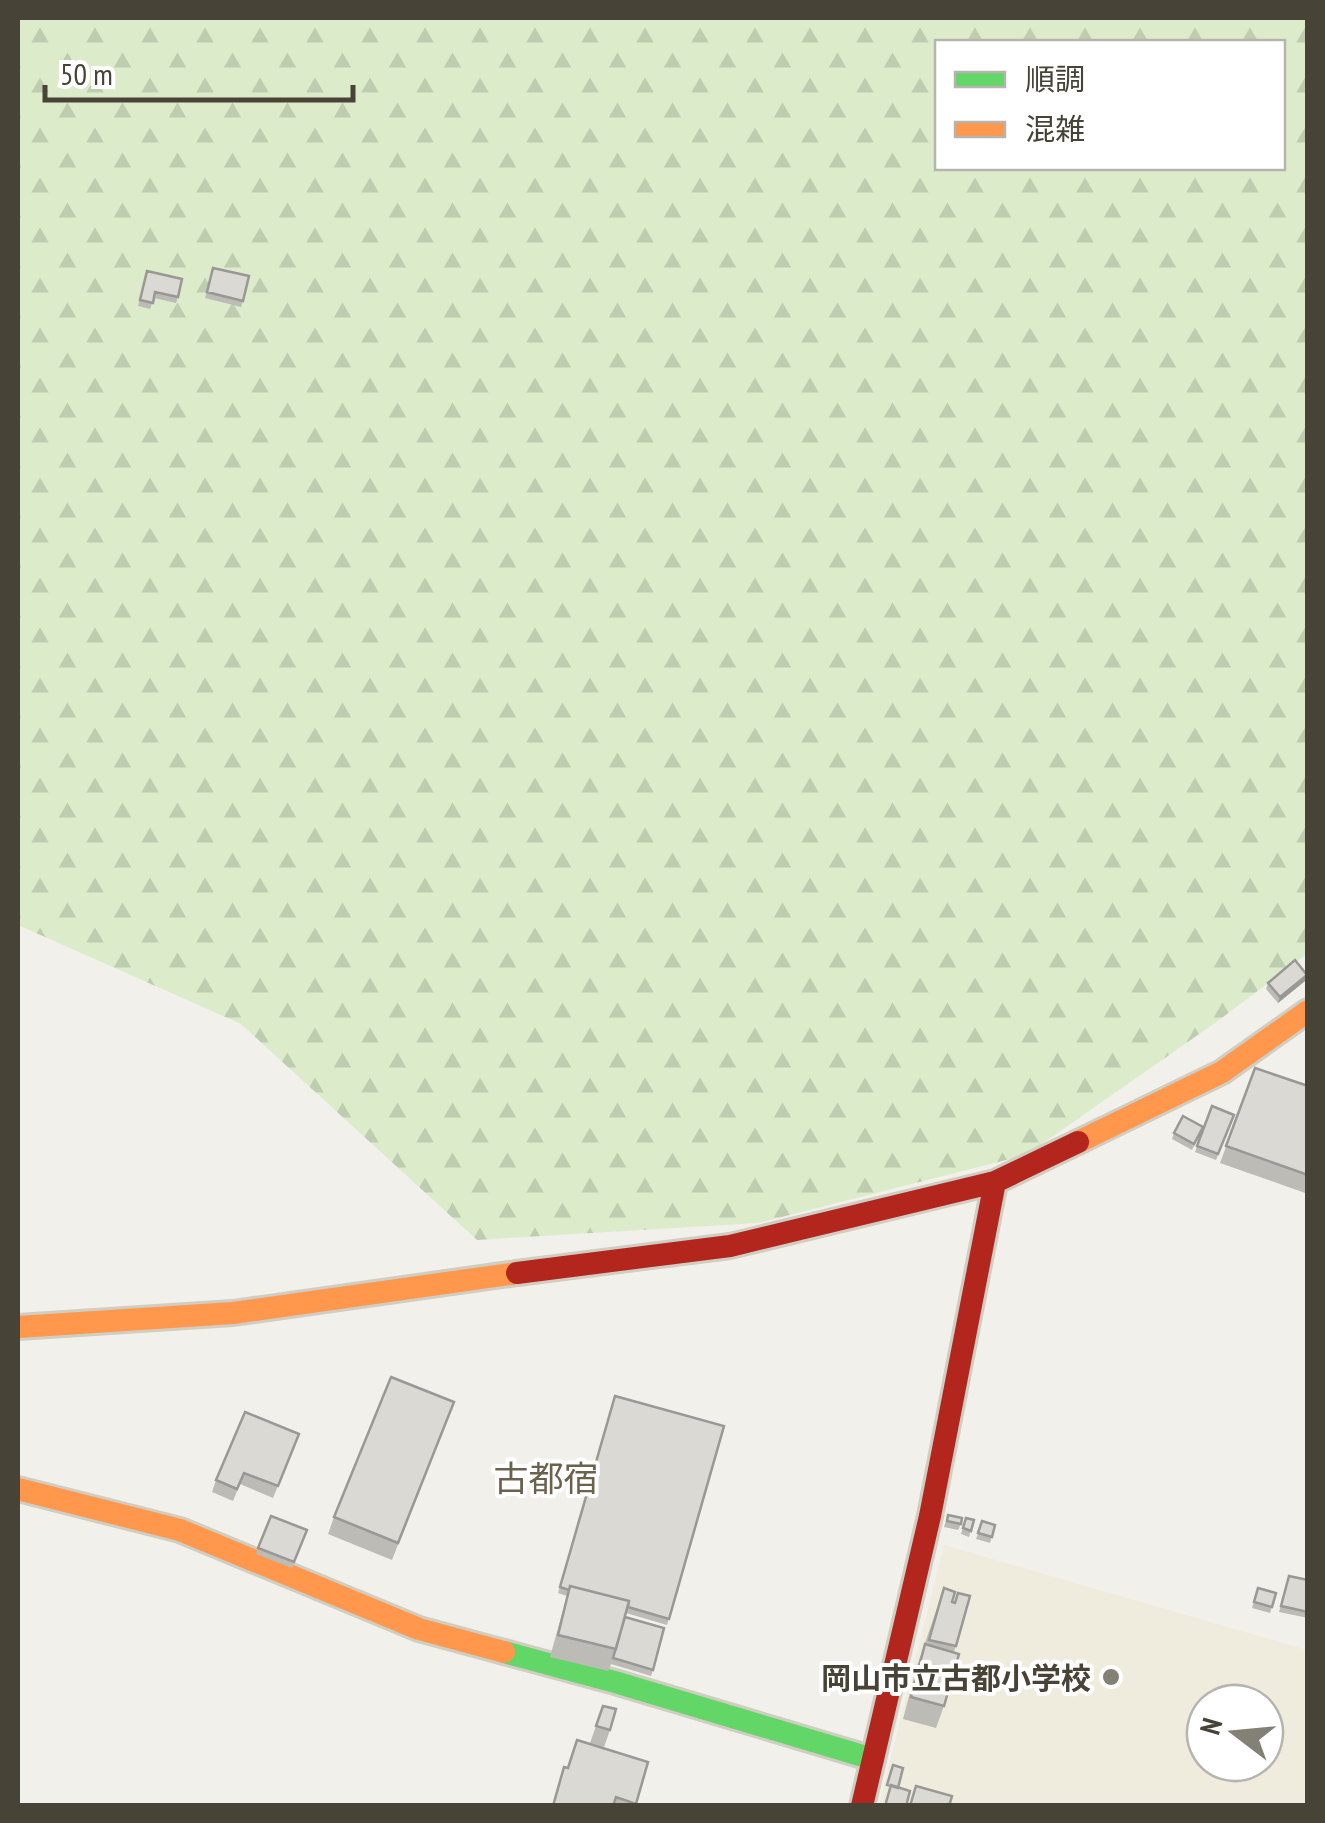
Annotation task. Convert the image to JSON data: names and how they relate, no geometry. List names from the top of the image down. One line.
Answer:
{"districts":["古都宿"],"places":["岡山市立古都小学校"],"legend":["順調","混雑"],"scale_bar":"50 m","north":"left"}
